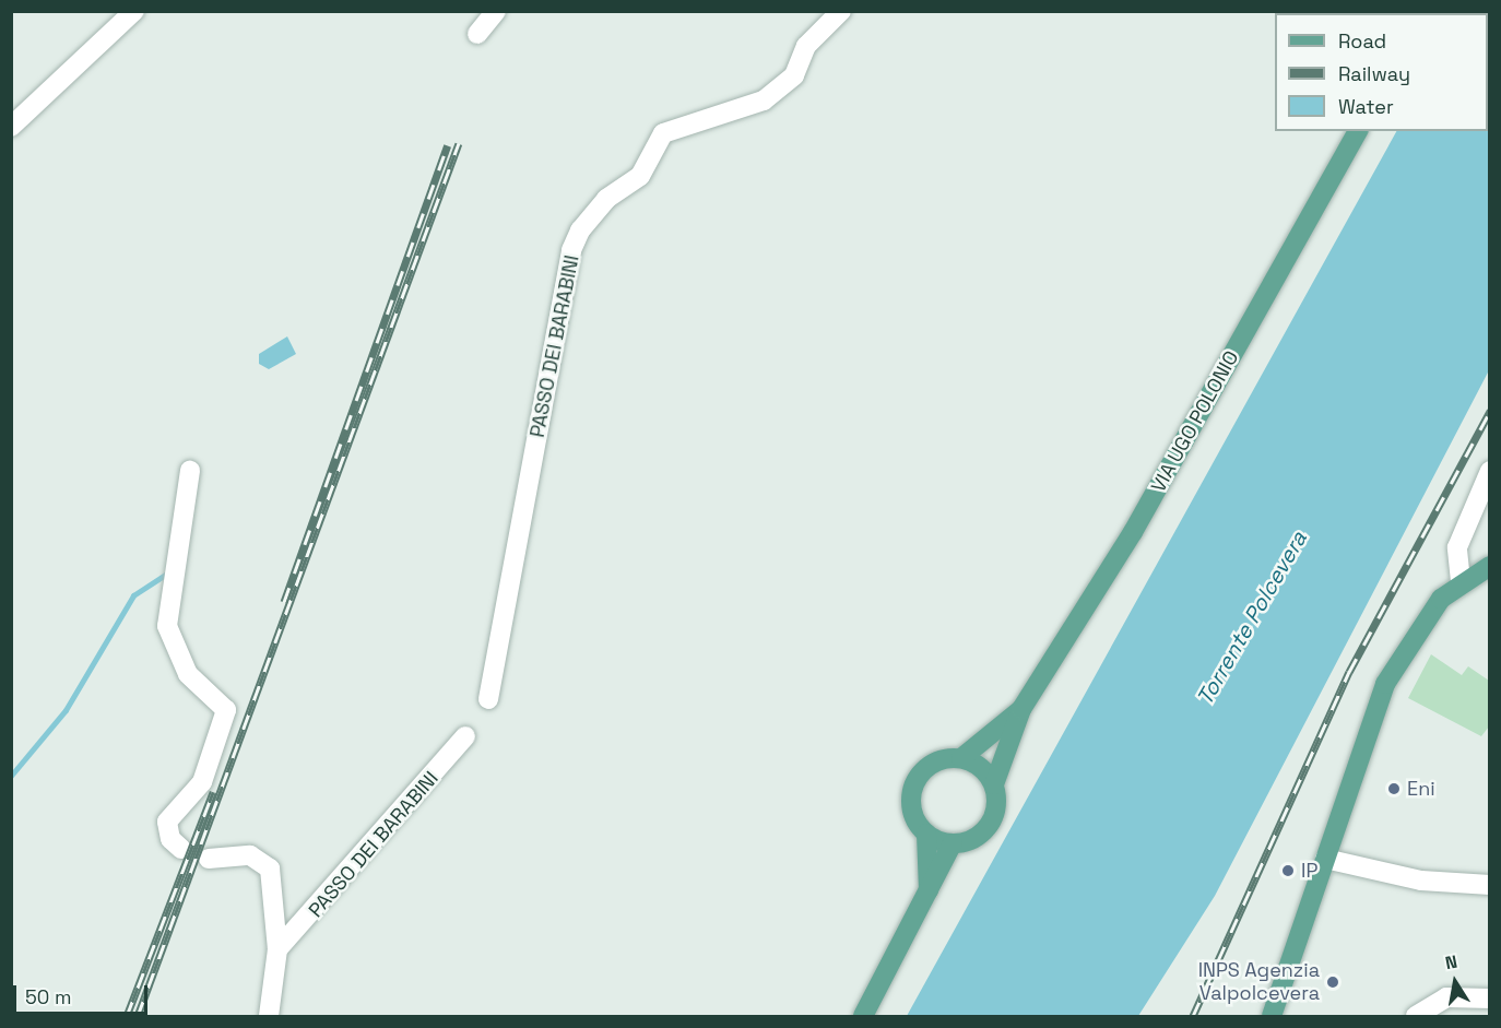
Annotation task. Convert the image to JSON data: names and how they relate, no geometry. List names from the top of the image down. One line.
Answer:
{"streets":{"main road":["VIA UGO POLONIO"],"street":["PASSO DEI BARABINI"]},"water":["Torrente Polcevera"],"places":["Eni","IP","INPS Agenzia Valpolcevera"],"legend":["Road","Railway","Water"],"scale_bar":"50 m","north":"top"}
